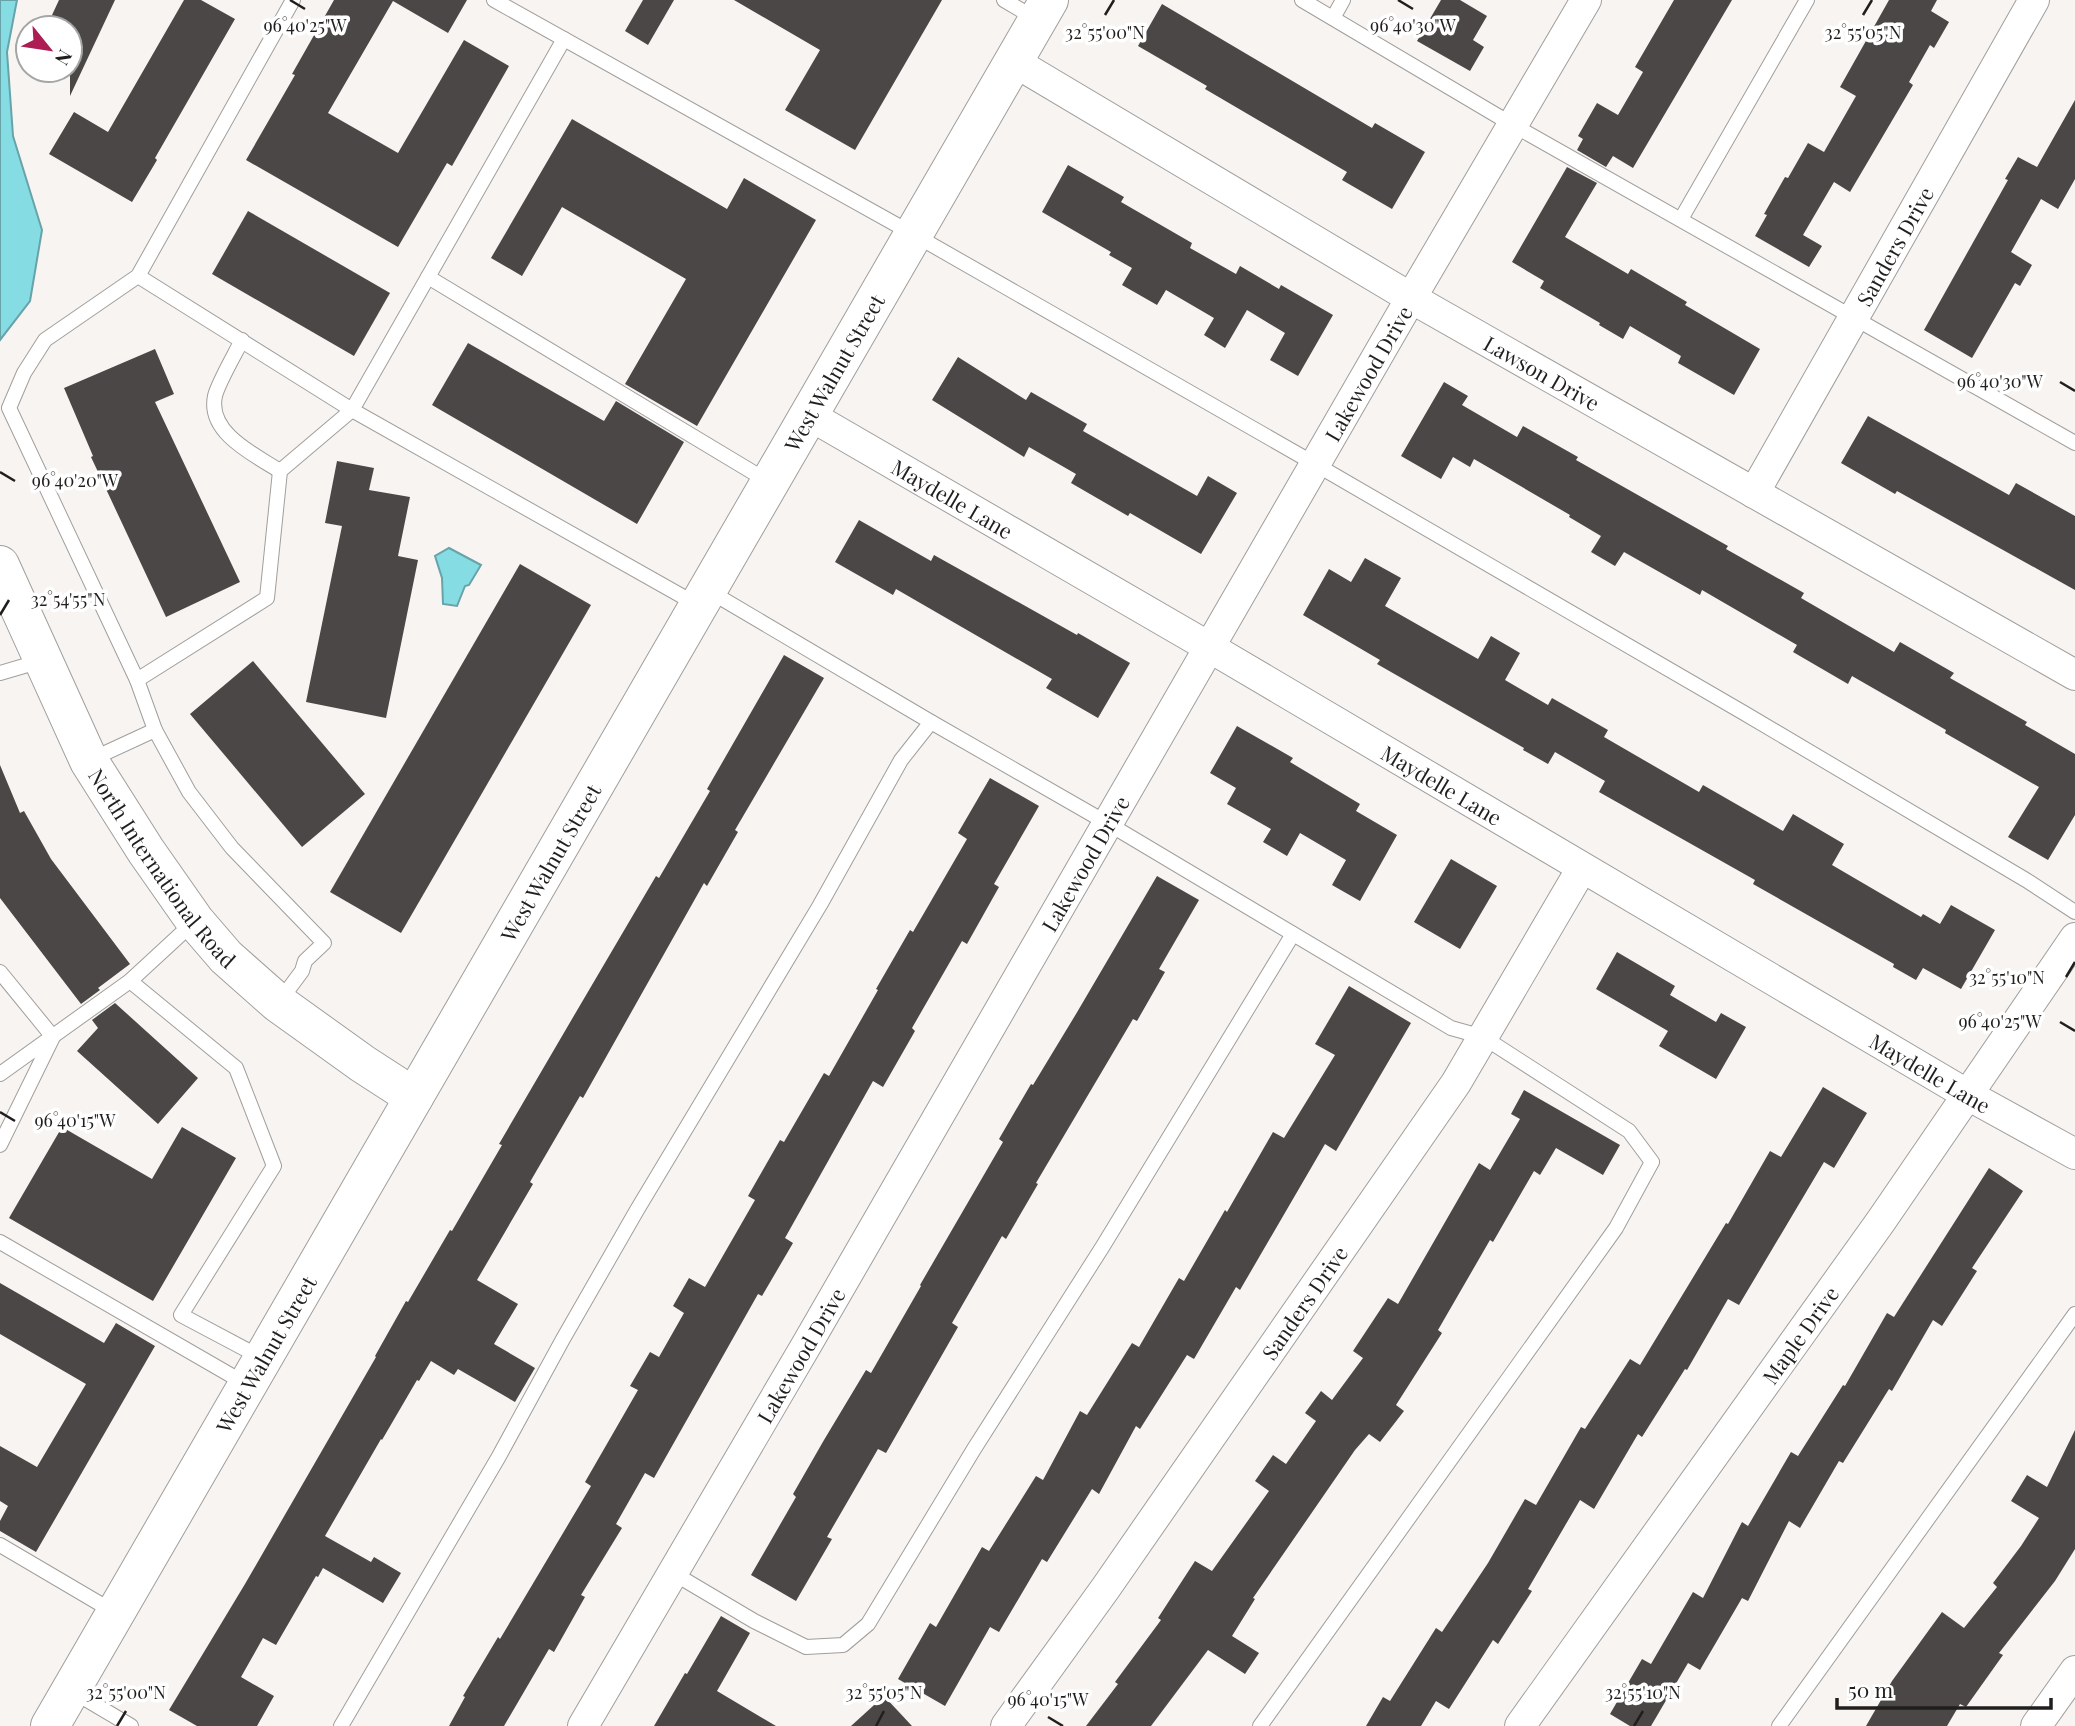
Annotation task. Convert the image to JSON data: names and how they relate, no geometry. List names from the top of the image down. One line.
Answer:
{"streets":{"main road":["West Walnut Street","North International Road"],"street":["Sanders Drive","Lakewood Drive","Lawson Drive","Maydelle Lane","Maple Drive"]},"crossings":[["Sanders Drive","Lawson Drive"],["Sanders Drive","Maydelle Lane"],["West Walnut Street","Lawson Drive"],["West Walnut Street","Maydelle Lane"],["West Walnut Street","North International Road"],["Lakewood Drive","Lawson Drive"],["Lakewood Drive","Maydelle Lane"],["Maydelle Lane","Maple Drive"]],"scale_bar":"50 m","north":"bottom right","coordinates":["96°40'30\"W","96°40'25\"W","32°55'00\"N","32°55'05\"N","96°40'20\"W","32°54'55\"N","32°55'10\"N","96°40'15\"W"]}
